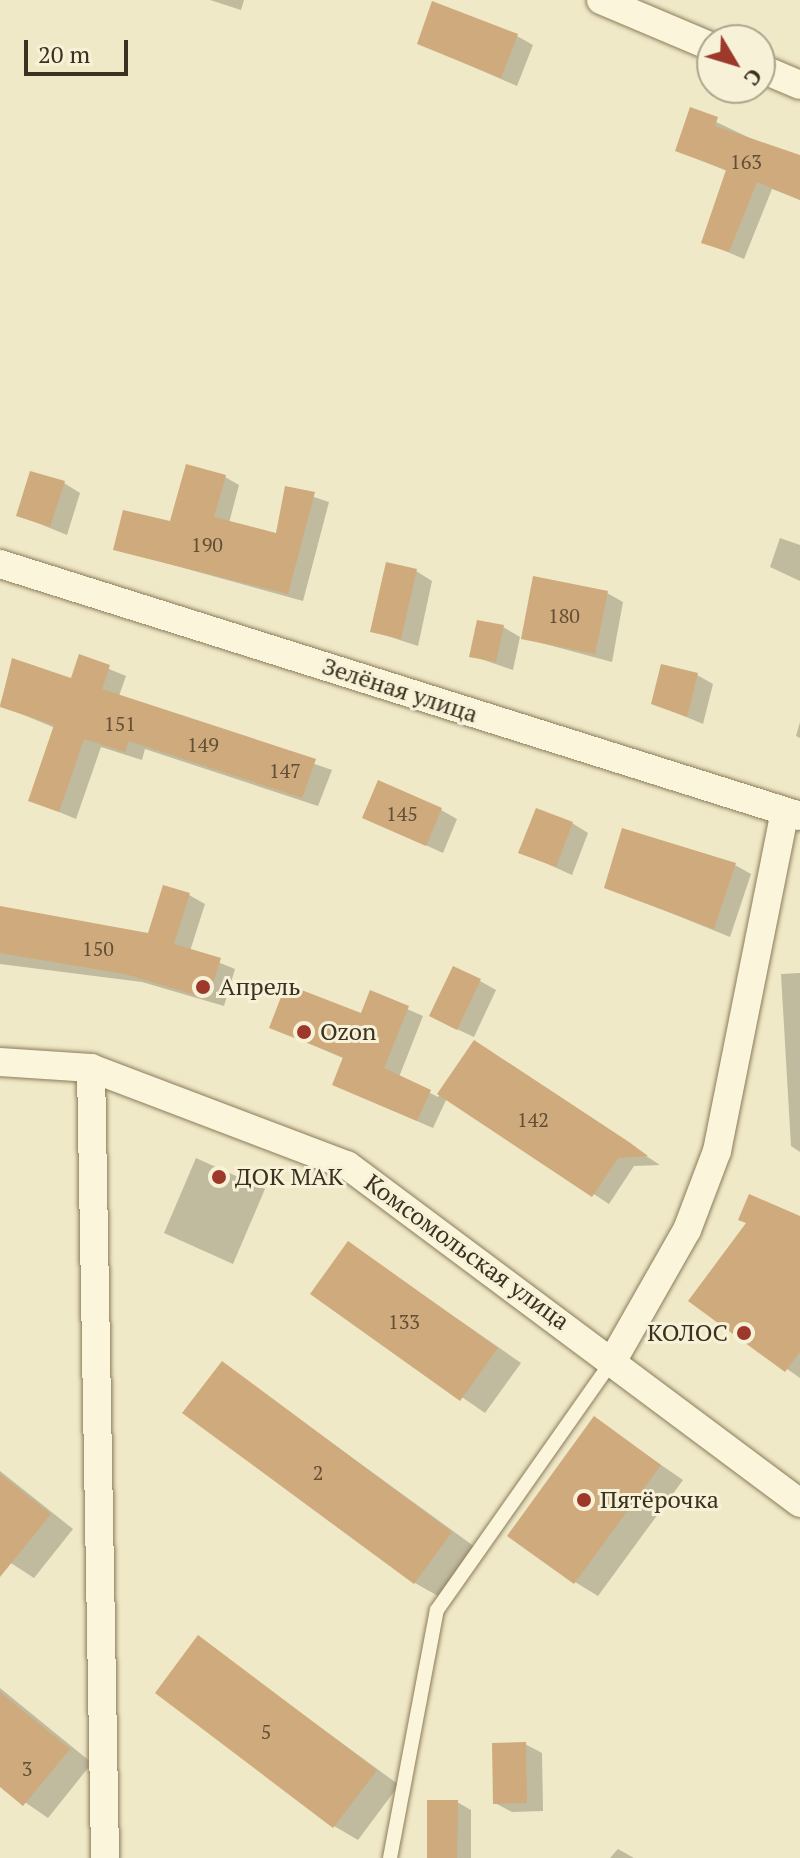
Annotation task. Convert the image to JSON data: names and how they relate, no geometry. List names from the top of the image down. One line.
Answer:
{"streets":{"street":["Зелёная улица","Комсомольская улица"]},"places":["Апрель","Ozon","ДОК МАК","КОЛОС","Пятёрочка"],"house_numbers":["163","190","180","151","149","147","145","150","142","133","2","5","3"],"scale_bar":"20 m","north":"bottom right"}
